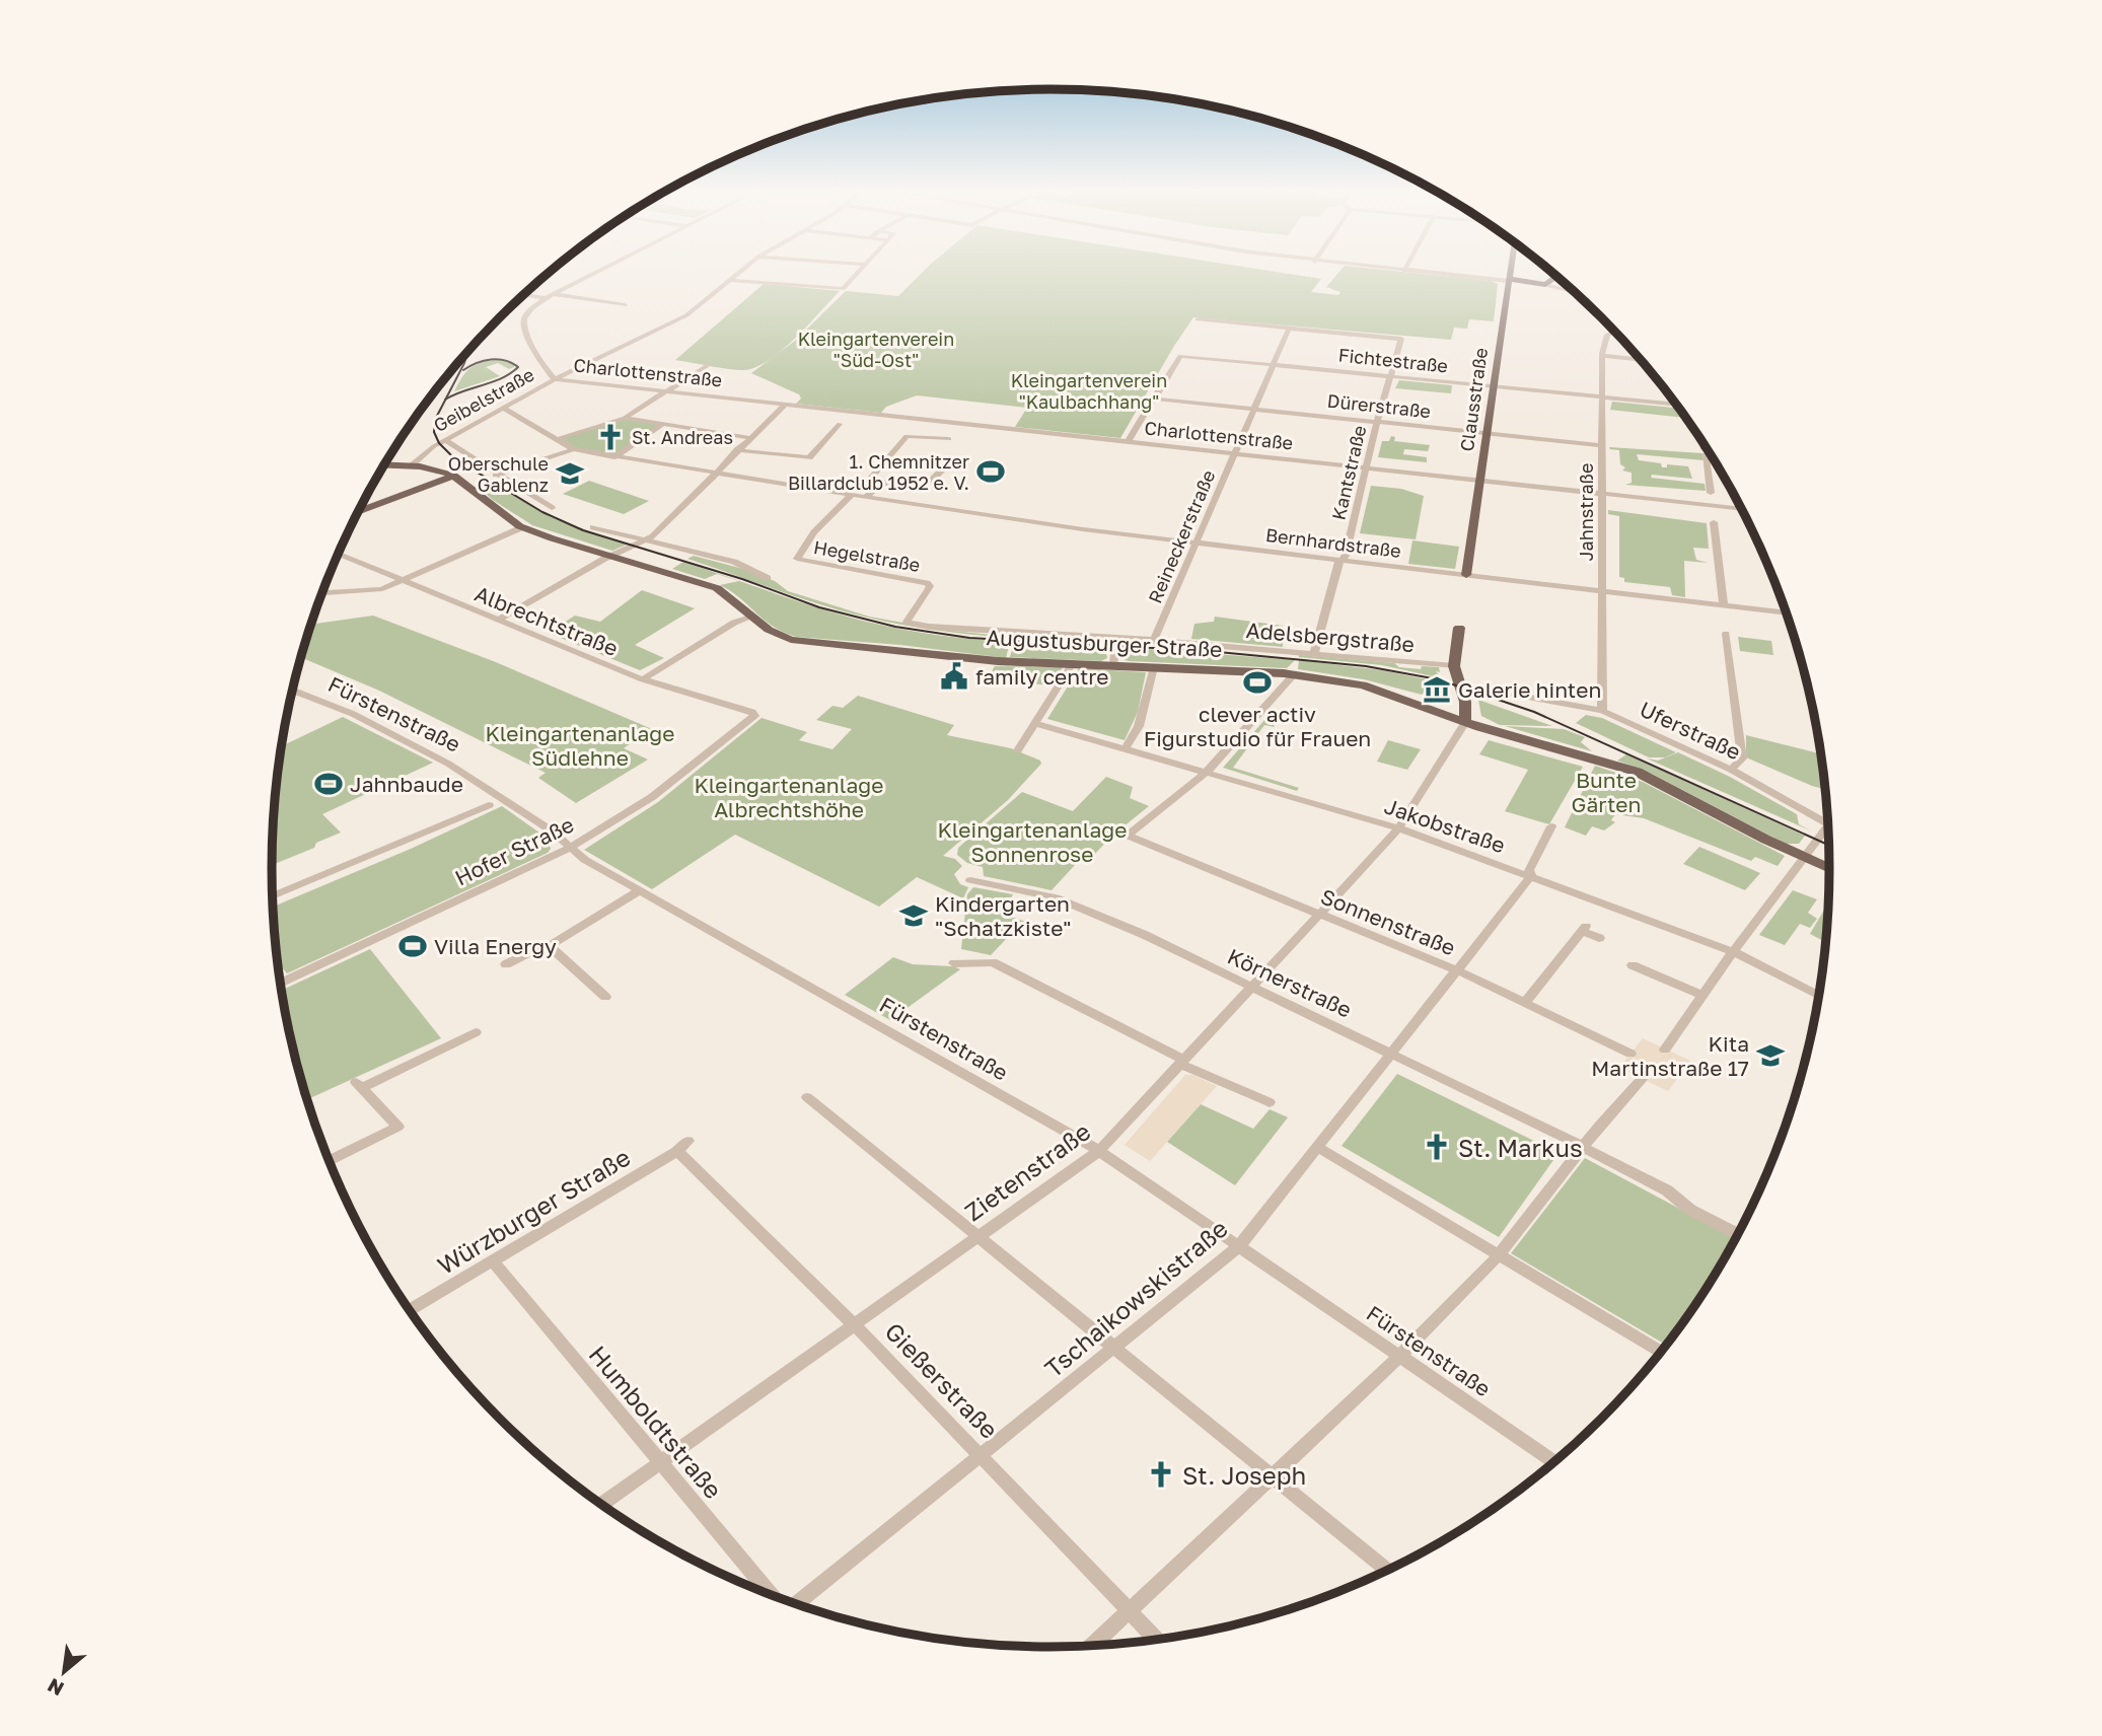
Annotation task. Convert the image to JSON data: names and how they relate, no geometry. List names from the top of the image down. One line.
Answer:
{"streets":{"main road":["Clausstraße","Augustusburger Straße"],"street":["Fichtestraße","Charlottenstraße","Geibelstraße","Dürerstraße","Kantstraße","Jahnstraße","Reineckerstraße","Bernhardstraße","Hegelstraße","Albrechtstraße","Adelsbergstraße","Fürstenstraße","Uferstraße","Jakobstraße","Hofer Straße","Sonnenstraße","Körnerstraße","Zietenstraße","Würzburger Straße","Tschaikowskistraße","Gießerstraße","Humboldtstraße"]},"crossings":[["Fichtestraße","Clausstraße"],["Fichtestraße","Dürerstraße"],["Fichtestraße","Kantstraße"],["Fichtestraße","Jahnstraße"],["Fichtestraße","Reineckerstraße"],["Charlottenstraße","Geibelstraße"],["Charlottenstraße","Clausstraße"],["Charlottenstraße","Kantstraße"],["Charlottenstraße","Jahnstraße"],["Charlottenstraße","Reineckerstraße"],["Geibelstraße","Bernhardstraße"],["Geibelstraße","Augustusburger Straße"],["Clausstraße","Dürerstraße"],["Clausstraße","Bernhardstraße"],["Dürerstraße","Kantstraße"],["Dürerstraße","Jahnstraße"],["Dürerstraße","Reineckerstraße"],["Kantstraße","Reineckerstraße"],["Kantstraße","Bernhardstraße"],["Kantstraße","Adelsbergstraße"],["Jahnstraße","Bernhardstraße"],["Jahnstraße","Uferstraße"],["Reineckerstraße","Bernhardstraße"],["Reineckerstraße","Adelsbergstraße"],["Bernhardstraße","Hegelstraße"],["Hegelstraße","Adelsbergstraße"],["Albrechtstraße","Hofer Straße"],["Augustusburger Straße","Zietenstraße"],["Fürstenstraße","Hofer Straße"],["Fürstenstraße","Zietenstraße"],["Fürstenstraße","Tschaikowskistraße"],["Jakobstraße","Sonnenstraße"],["Jakobstraße","Zietenstraße"],["Jakobstraße","Tschaikowskistraße"],["Sonnenstraße","Zietenstraße"],["Sonnenstraße","Tschaikowskistraße"],["Körnerstraße","Zietenstraße"],["Körnerstraße","Tschaikowskistraße"],["Zietenstraße","Gießerstraße"],["Zietenstraße","Humboldtstraße"],["Würzburger Straße","Gießerstraße"],["Würzburger Straße","Humboldtstraße"],["Tschaikowskistraße","Gießerstraße"]],"parks":["Kleingartenverein \"Süd-Ost\"","Kleingartenverein \"Kaulbachhang\"","Kleingartenanlage Südlehne","Bunte Gärten","Kleingartenanlage Albrechtshöhe","Kleingartenanlage Sonnenrose"],"places":{"church":["St. Andreas","St. Markus","St. Joseph"],"sports":["1. Chemnitzer Billardclub 1952 e. V.","clever activ Figurstudio für Frauen","Jahnbaude","Villa Energy"],"school or university":["Oberschule Gablenz","Kindergarten \"Schatzkiste\"","Kita Martinstraße 17"],"public building":["family centre"],"museum":["Galerie hinten"]},"north":"bottom left"}
